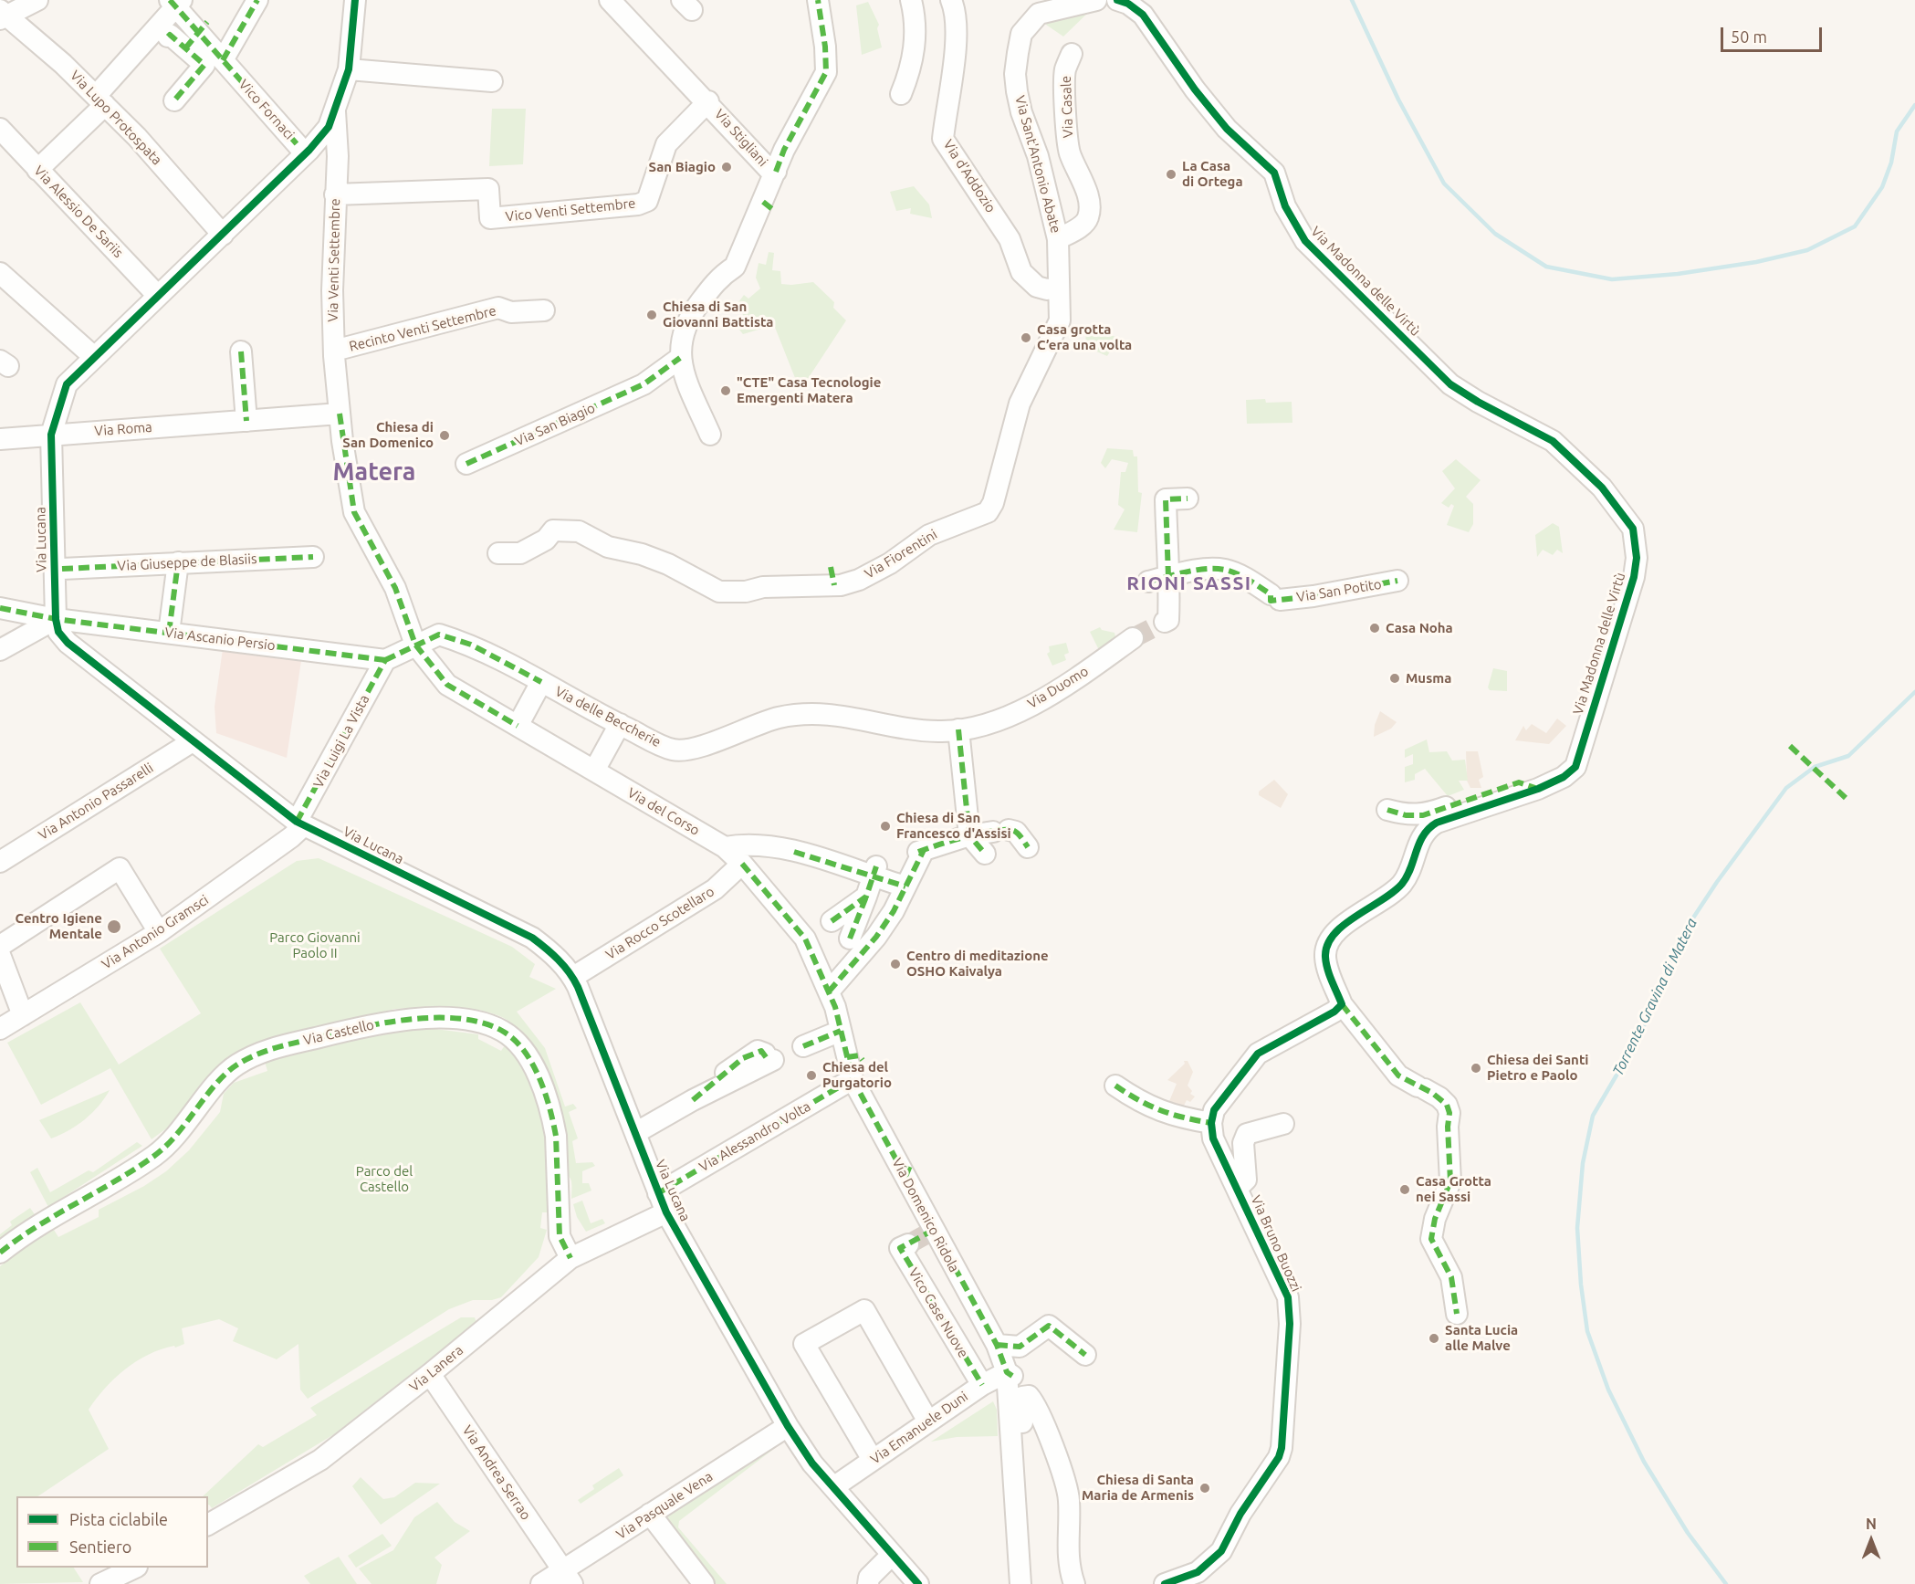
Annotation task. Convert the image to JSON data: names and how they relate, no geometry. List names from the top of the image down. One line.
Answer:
{"streets":{"street":["Via Casale","Vico Fornaci","Via Lupo Protospata","Via Stigliani","Via Sant'Antonio Abate","Via d'Addozio","Vico Venti Settembre","Via Alessio De Sariis","Via Venti Settembre","Via Madonna delle Virtù","Recinto Venti Settembre","Via San Biagio","Via Roma","Via Lucana","Via Fiorentini","Via Giuseppe de Blasiis","Via San Potito","Via Ascanio Persio","Via Duomo","Via delle Beccherie","Via Luigi La Vista","Via Antonio Passarelli","Via del Corso","Via Rocco Scotellaro","Via Antonio Gramsci","Via Castello","Via Alessandro Volta","Via Domenico Ridola","Via Bruno Buozzi","Vico Case Nuove","Via Lanera","Via Emanuele Duni","Via Andrea Serrao","Via Pasquale Vena"]},"crossings":[["Via Casale","Via Sant'Antonio Abate"],["Via Lupo Protospata","Via Lucana"],["Via Stigliani","Vico Venti Settembre"],["Via Sant'Antonio Abate","Via d'Addozio"],["Via Sant'Antonio Abate","Via Fiorentini"],["Via d'Addozio","Via Fiorentini"],["Vico Venti Settembre","Via Venti Settembre"],["Via Alessio De Sariis","Via Lucana"],["Via Venti Settembre","Recinto Venti Settembre"],["Via Venti Settembre","Via Roma"],["Via Venti Settembre","Via Lucana"],["Via Venti Settembre","Via delle Beccherie"],["Via Venti Settembre","Via del Corso"],["Via Roma","Via Lucana"],["Via Lucana","Via Ascanio Persio"],["Via Lucana","Via Luigi La Vista"],["Via Lucana","Via Antonio Passarelli"],["Via Lucana","Via Rocco Scotellaro"],["Via Lucana","Via Antonio Gramsci"],["Via Lucana","Via Alessandro Volta"],["Via Lucana","Via Lanera"],["Via Lucana","Via Emanuele Duni"],["Via Lucana","Via Pasquale Vena"],["Via Ascanio Persio","Via delle Beccherie"],["Via Ascanio Persio","Via Luigi La Vista"],["Via Duomo","Via delle Beccherie"],["Via delle Beccherie","Via Luigi La Vista"],["Via delle Beccherie","Via del Corso"],["Via Luigi La Vista","Via Antonio Gramsci"],["Via del Corso","Via Rocco Scotellaro"],["Via del Corso","Via Domenico Ridola"],["Via Castello","Via Lanera"],["Via Alessandro Volta","Via Domenico Ridola"],["Via Alessandro Volta","Via Lanera"],["Via Domenico Ridola","Vico Case Nuove"],["Via Domenico Ridola","Via Emanuele Duni"],["Vico Case Nuove","Via Emanuele Duni"],["Via Lanera","Via Andrea Serrao"],["Via Andrea Serrao","Via Pasquale Vena"]],"districts":["Matera","RIONI SASSI"],"water":["Torrente Gravina di Matera"],"parks":["Parco Giovanni Paolo II","Parco del Castello"],"places":["San Biagio","La Casa di Ortega","Chiesa di San Giovanni Battista","Casa grotta C’era una volta","\"CTE\" Casa Tecnologie Emergenti Matera","Chiesa di San Domenico","Casa Noha","Musma","Chiesa di San Francesco d'Assisi","Centro Igiene Mentale","Centro di meditazione OSHO Kaivalya","Chiesa dei Santi Pietro e Paolo","Chiesa del Purgatorio","Casa Grotta nei Sassi","Santa Lucia alle Malve","Chiesa di Santa Maria de Armenis"],"legend":["Pista ciclabile","Sentiero"],"scale_bar":"50 m","north":"top"}
